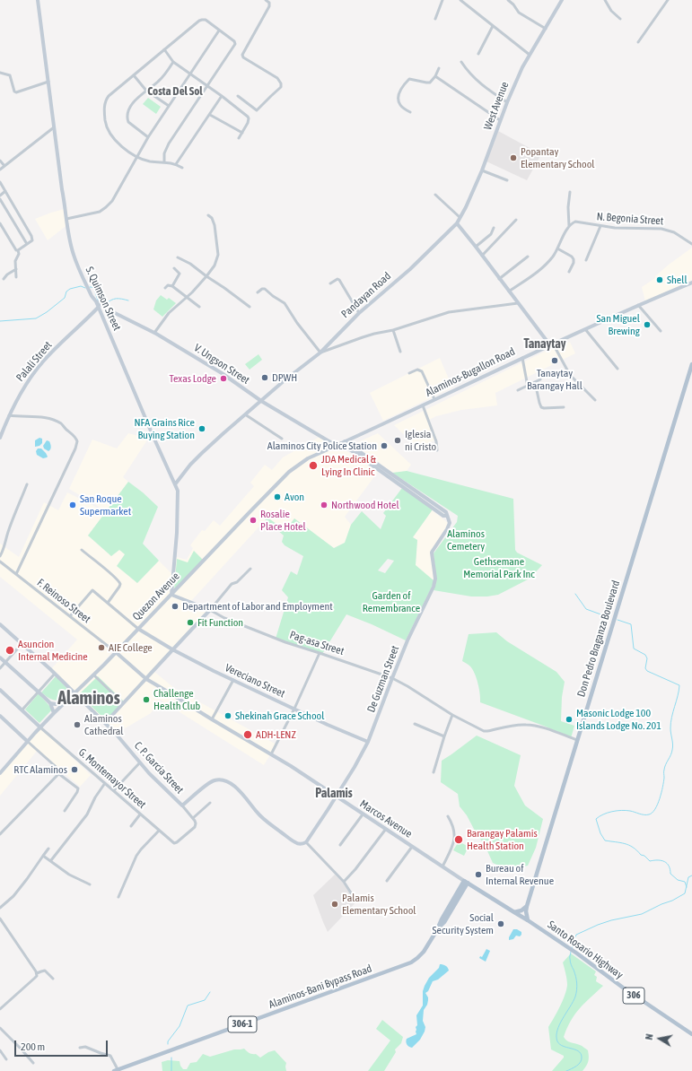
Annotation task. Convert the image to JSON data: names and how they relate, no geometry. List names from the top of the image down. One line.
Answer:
{"streets":{"main road":["Don Pedro Braganza Boulevard","Marcos Avenue","Santo Rosario Highway","Alaminos-Bani Bypass Road","306","306-1"],"street":["West Avenue","N. Begonia Street","Pandayan Road","S. Quimson Street","Palali Street","V. Ungson Street","Alaminos-Bugallon Road","Quezon Avenue","F. Reinoso Street","Pag-asa Street","De Guzman Street","Vereciano Street","C. P. Garcia Street","G. Montemayor Street"]},"crossings":[["West Avenue","Pandayan Road"],["Pandayan Road","S. Quimson Street"],["Pandayan Road","V. Ungson Street"],["S. Quimson Street","Palali Street"],["S. Quimson Street","V. Ungson Street"],["S. Quimson Street","Quezon Avenue"],["S. Quimson Street","Pag-asa Street"],["V. Ungson Street","Alaminos-Bugallon Road"],["V. Ungson Street","Quezon Avenue"],["Alaminos-Bugallon Road","Quezon Avenue"],["Quezon Avenue","F. Reinoso Street"],["Quezon Avenue","Pag-asa Street"],["Quezon Avenue","Vereciano Street"],["Quezon Avenue","C. P. Garcia Street"],["Quezon Avenue","G. Montemayor Street"],["Quezon Avenue","Marcos Avenue"],["F. Reinoso Street","Marcos Avenue"],["Don Pedro Braganza Boulevard","Pag-asa Street"],["Pag-asa Street","De Guzman Street"],["De Guzman Street","Vereciano Street"],["De Guzman Street","Marcos Avenue"],["C. P. Garcia Street","G. Montemayor Street"],["Marcos Avenue","Santo Rosario Highway"],["Marcos Avenue","Alaminos-Bani Bypass Road"]],"districts":["Costa Del Sol","Tanaytay","Alaminos","Palamis"],"parks":["Alaminos Cemetery","Gethsemane Memorial Park Inc","Garden of Remembrance"],"places":["Popantay Elementary School","Shell","San Miguel Brewing","Tanaytay Barangay Hall","DPWH","Texas Lodge","NFA Grains Rice Buying Station","Iglesia ni Cristo","Alaminos City Police Station","JDA Medical & Lying In Clinic","Avon","San Roque Supermarket","Northwood Hotel","Rosalie Place Hotel","Department of Labor and Employment","Fit Function","AIE College","Asuncion Internal Medicine","Challenge Health Club","Shekinah Grace School","Masonic Lodge 100 Islands Lodge No. 201","Alaminos Cathedral","ADH-LENZ","RTC Alaminos","Barangay Palamis Health Station","Bureau of Internal Revenue","Palamis Elementary School","Social Security System"],"scale_bar":"200 m","north":"left"}
